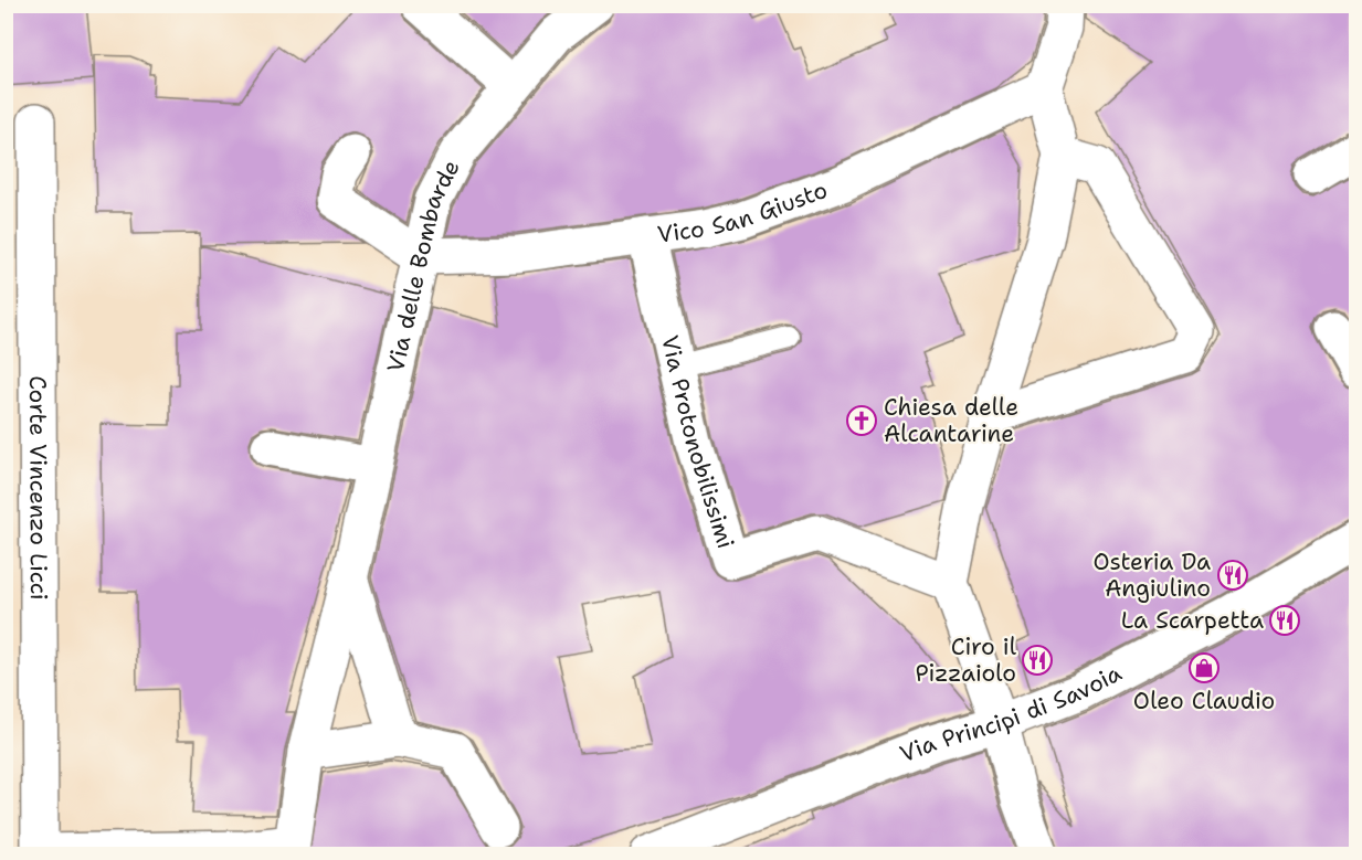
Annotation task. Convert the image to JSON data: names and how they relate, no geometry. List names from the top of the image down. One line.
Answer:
{"streets":{"street":["Vico San Giusto","Via delle Bombarde","Via Protonobilissimi","Corte Vincenzo Licci","Via Principi di Savoia"]},"crossings":[["Vico San Giusto","Via delle Bombarde"],["Vico San Giusto","Via Protonobilissimi"]],"places":{"church":["Chiesa delle Alcantarine"],"restaurant":["Osteria Da Angiulino","La Scarpetta","Ciro il Pizzaiolo"],"shop":["Oleo Claudio"]}}
